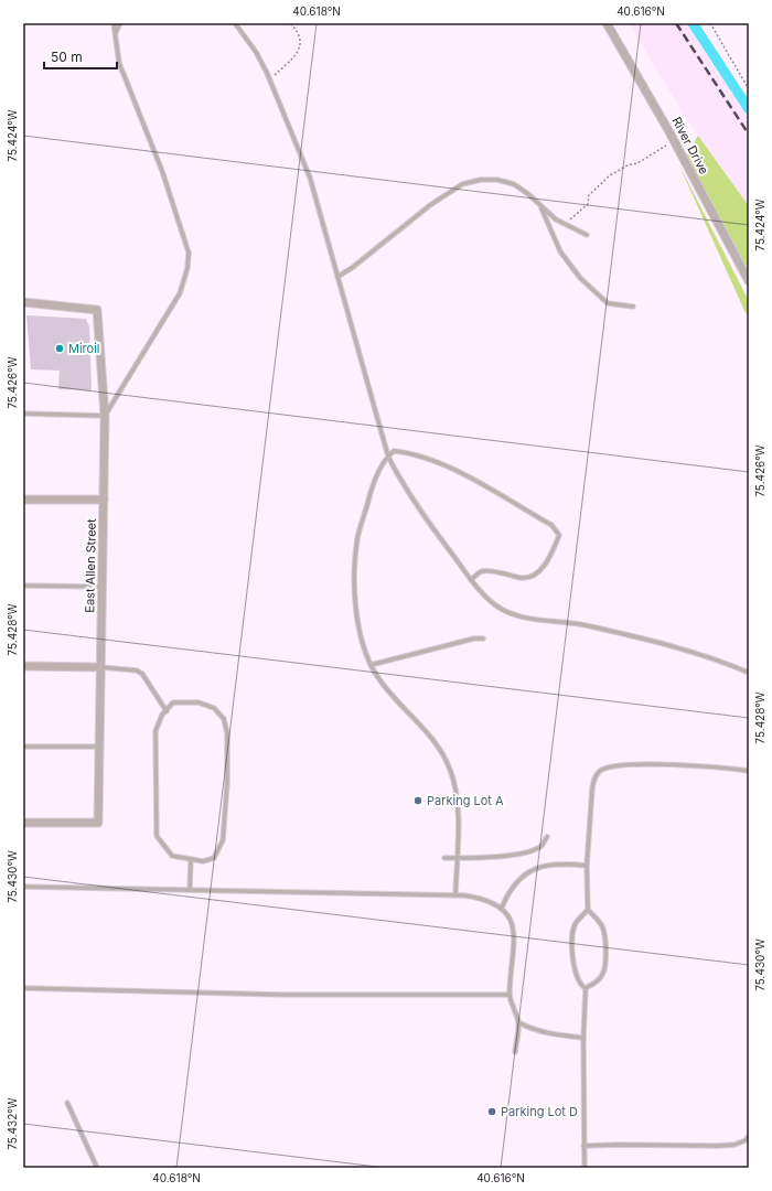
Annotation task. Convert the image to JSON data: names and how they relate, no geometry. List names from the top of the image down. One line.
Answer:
{"streets":{"street":["River Drive","East Allen Street"]},"places":["Miroil","Parking Lot A","Parking Lot D"],"scale_bar":"50 m","coordinates":["40.618°N","40.616°N","75.424°W","75.426°W","75.428°W","75.430°W","75.432°W"]}
